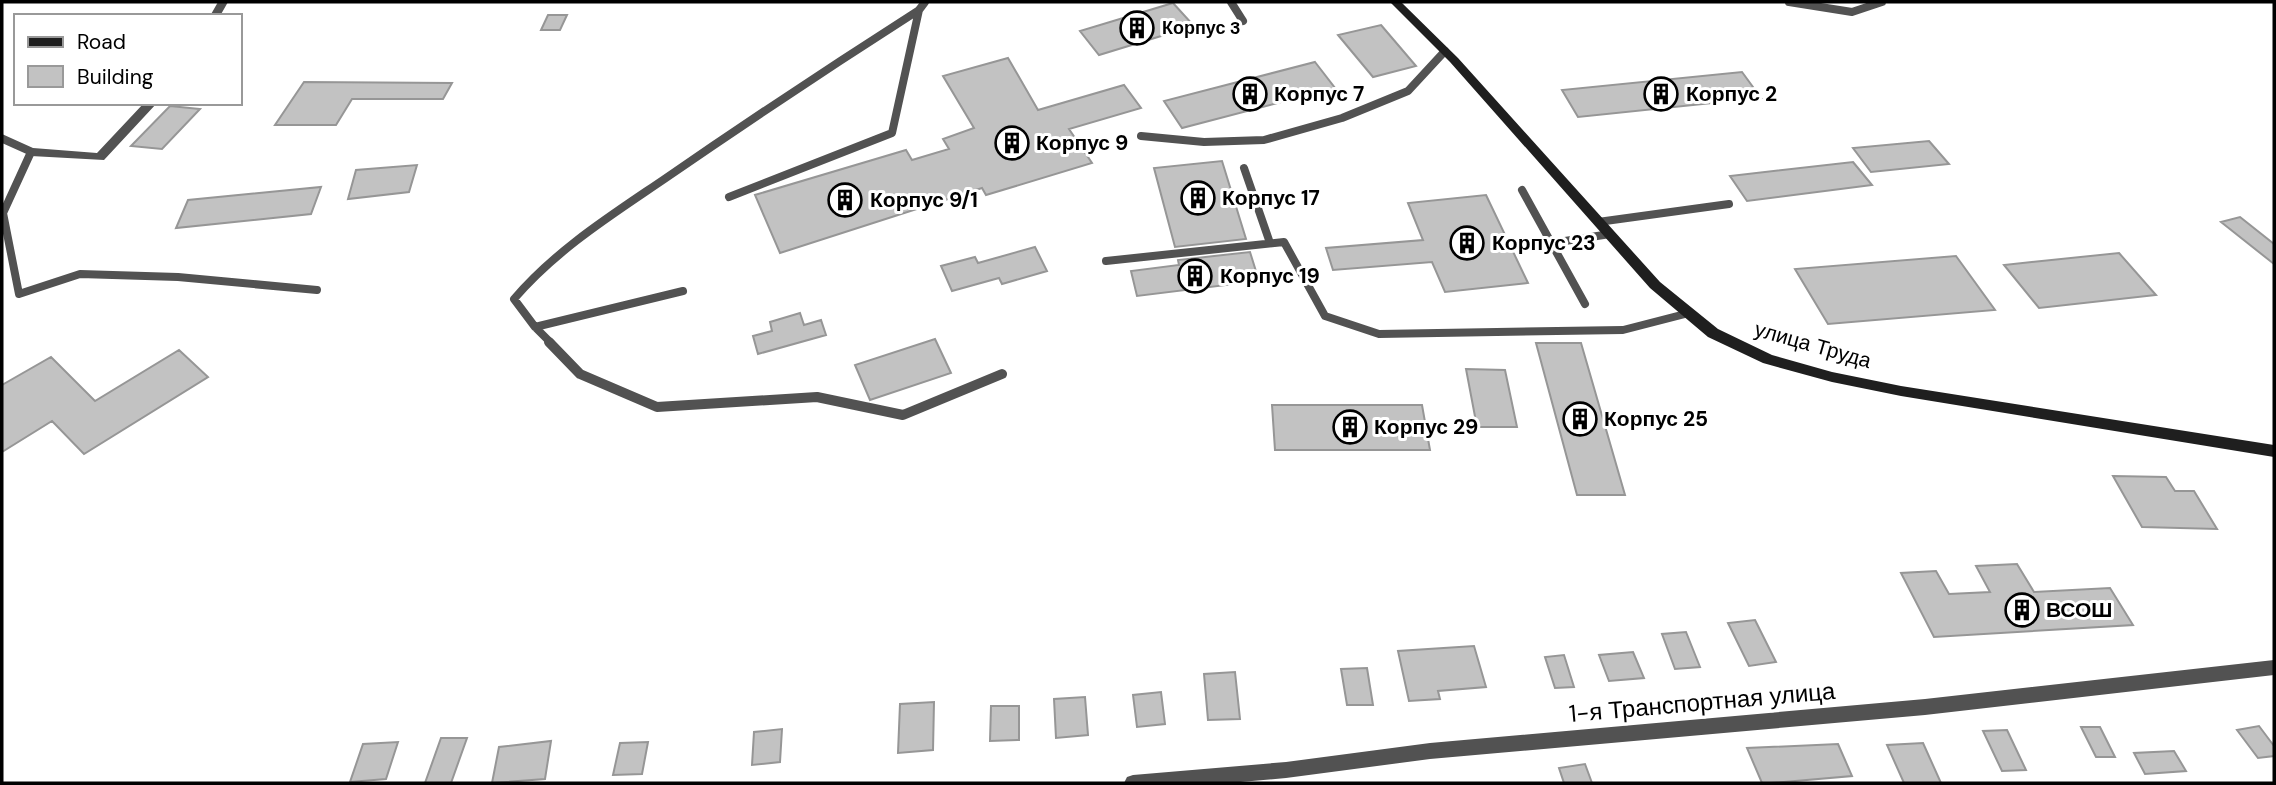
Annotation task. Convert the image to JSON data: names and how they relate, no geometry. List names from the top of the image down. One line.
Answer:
{"streets":{"street":["улица Труда","1-я Транспортная улица"]},"places":{"building":["Корпус 3","Корпус 7","Корпус 2","Корпус 9","Корпус 17","Корпус 9/1","Корпус 23","Корпус 19","Корпус 25","Корпус 29","ВСОШ"]},"legend":["Road","Building"]}
